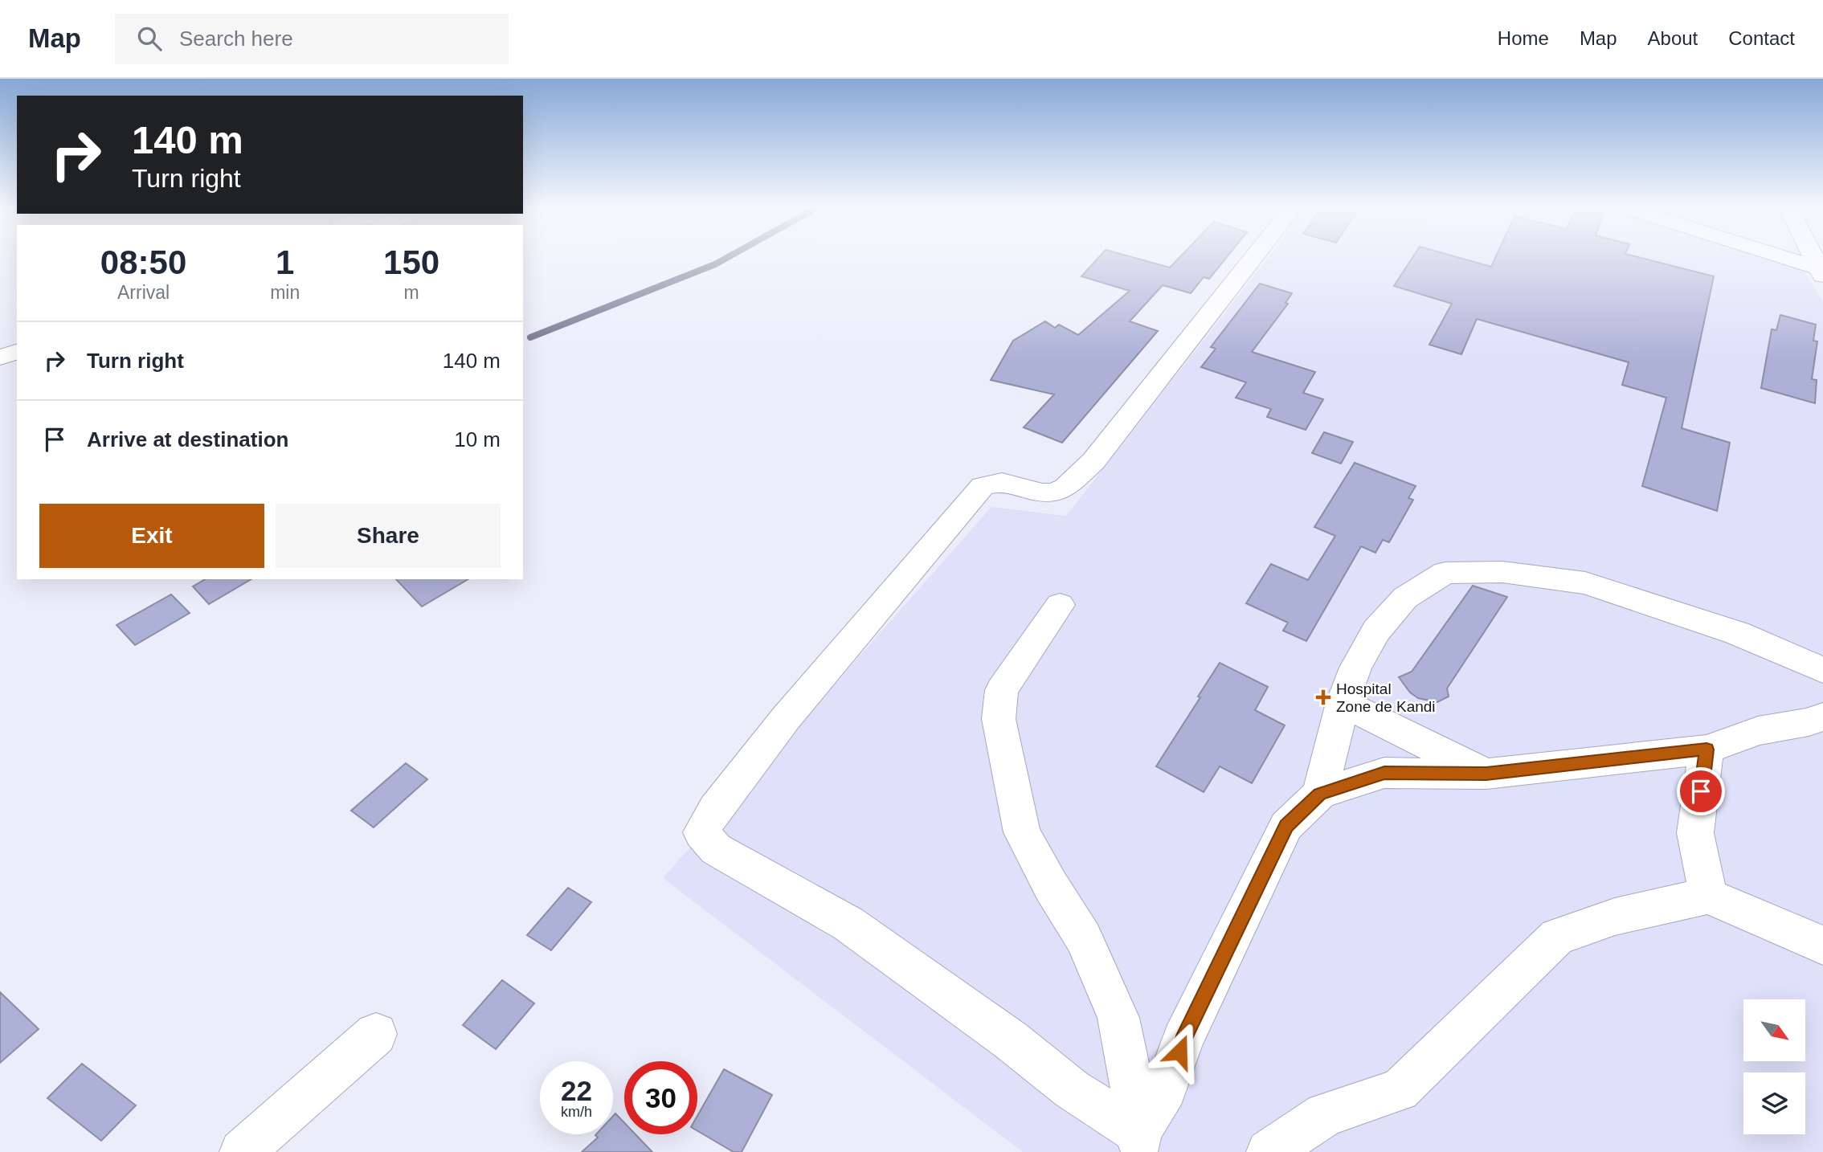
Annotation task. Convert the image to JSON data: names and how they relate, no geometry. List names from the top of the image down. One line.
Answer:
{"places":{"health":["Hospital Zone de Kandi"]},"north":"bottom right","page":{"header":"Map","search":"Search here","nav":["Home","Map","About","Contact"],"turn":["140 m","Turn right"],"eta":["08:50","Arrival","1","min","150","m"],"list":[{"name":"Turn right","value":"140 m"},{"name":"Arrive at destination","value":"10 m"}],"buttons":["Exit","Share"],"speed":"22 km/h","limit":"30"}}
